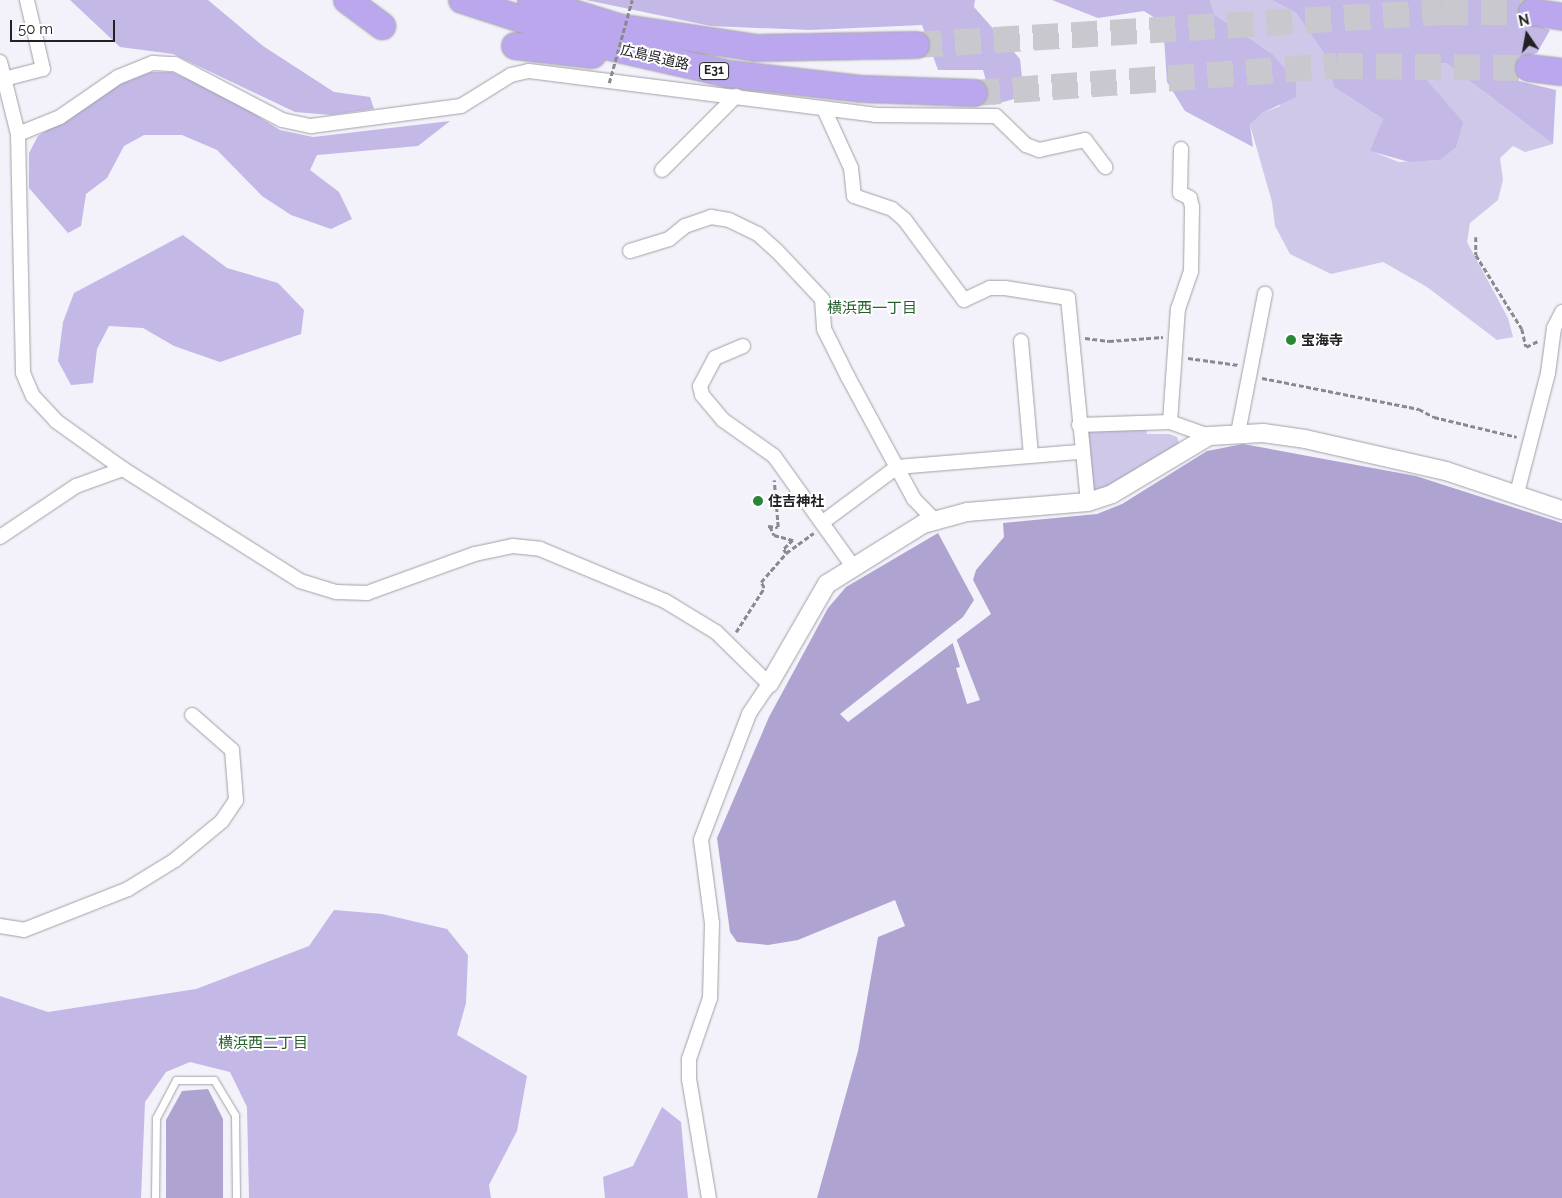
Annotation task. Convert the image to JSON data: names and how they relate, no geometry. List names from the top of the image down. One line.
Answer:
{"streets":{"highway":["広島呉道路","E31"]},"districts":["横浜西一丁目","横浜西二丁目"],"places":["宝海寺","住吉神社"],"scale_bar":"50 m","north":"top"}
